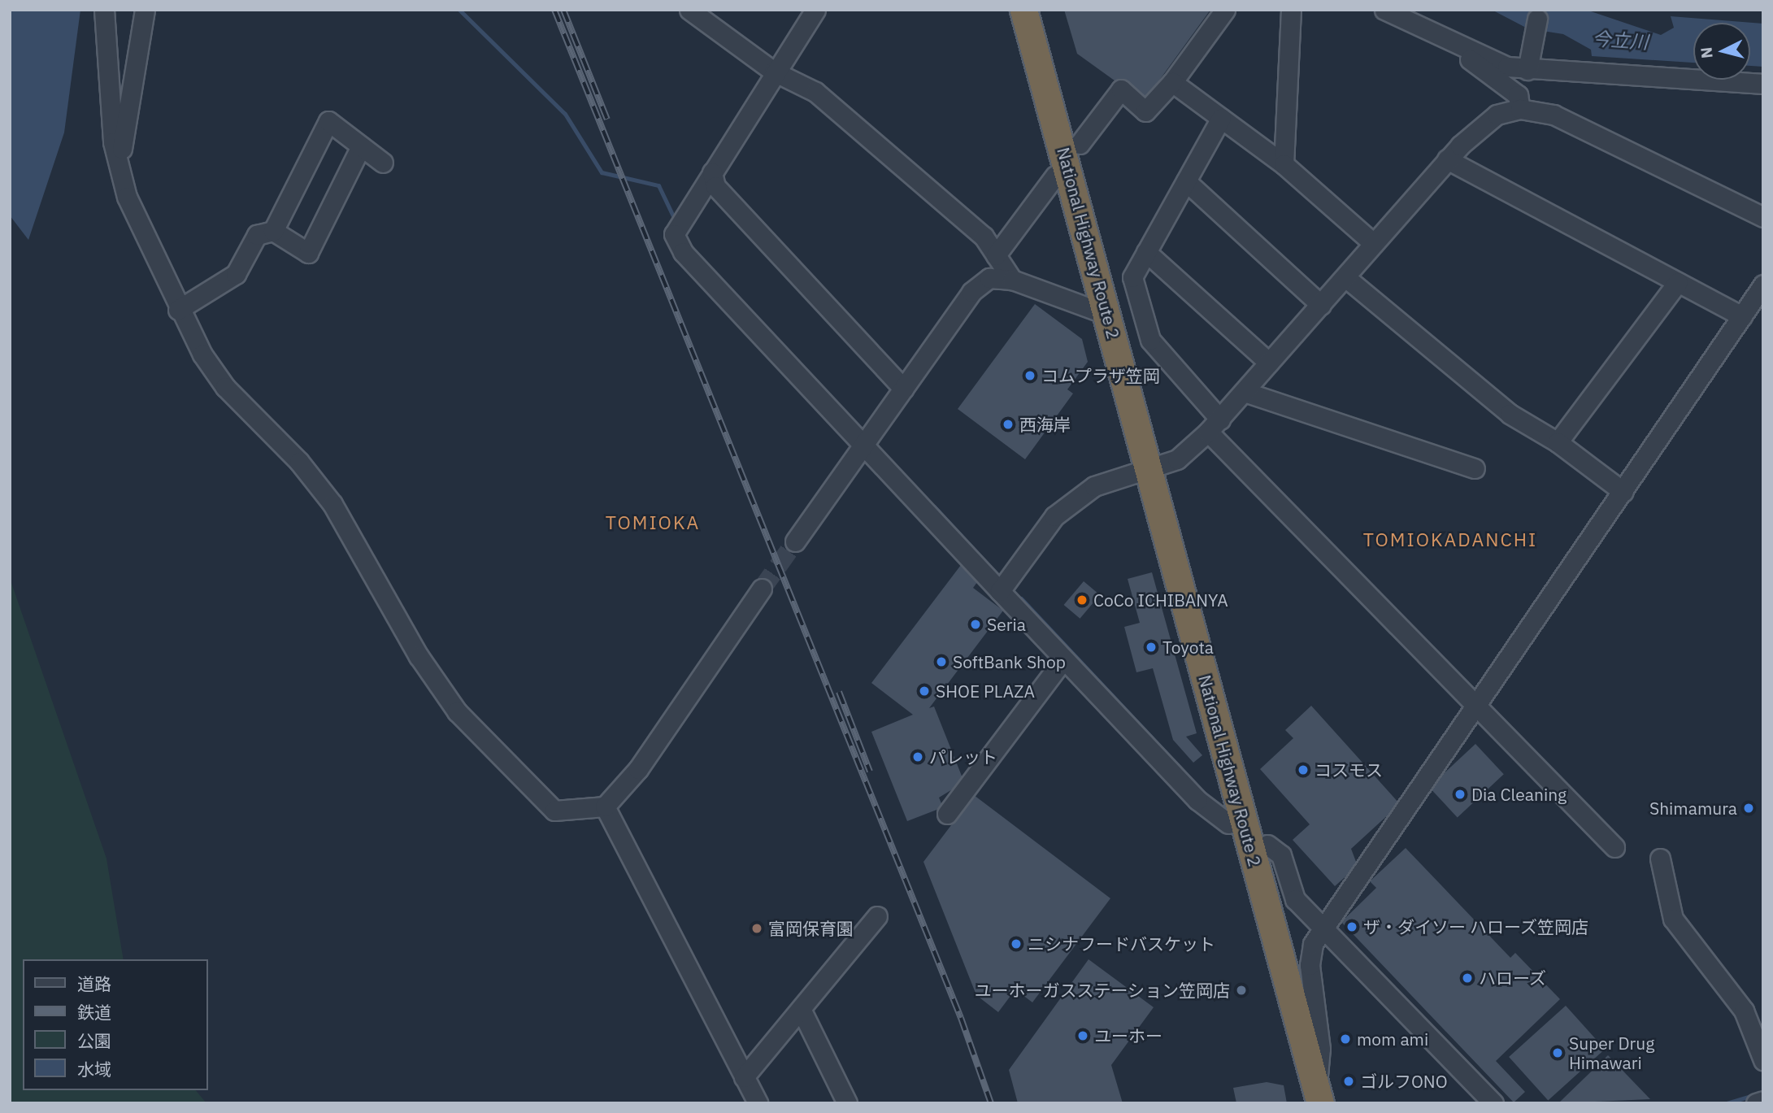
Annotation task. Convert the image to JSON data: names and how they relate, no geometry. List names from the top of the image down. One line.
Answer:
{"streets":{"highway":["National Highway Route 2"]},"districts":["TOMIOKA","TOMIOKADANCHI"],"water":["今立川"],"places":["コムプラザ笠岡","西海岸","CoCo ICHIBANYA","Seria","Toyota","SoftBank Shop","SHOE PLAZA","パレット","コスモス","Dia Cleaning","Shimamura","ザ・ダイソー ハローズ笠岡店","富岡保育園","ニシナフードバスケット","ハローズ","ユーホーガスステーション笠岡店","ユーホー","mom ami","Super Drug Himawari","ゴルフONO"],"legend":["道路","鉄道","公園","水域"],"north":"left"}
